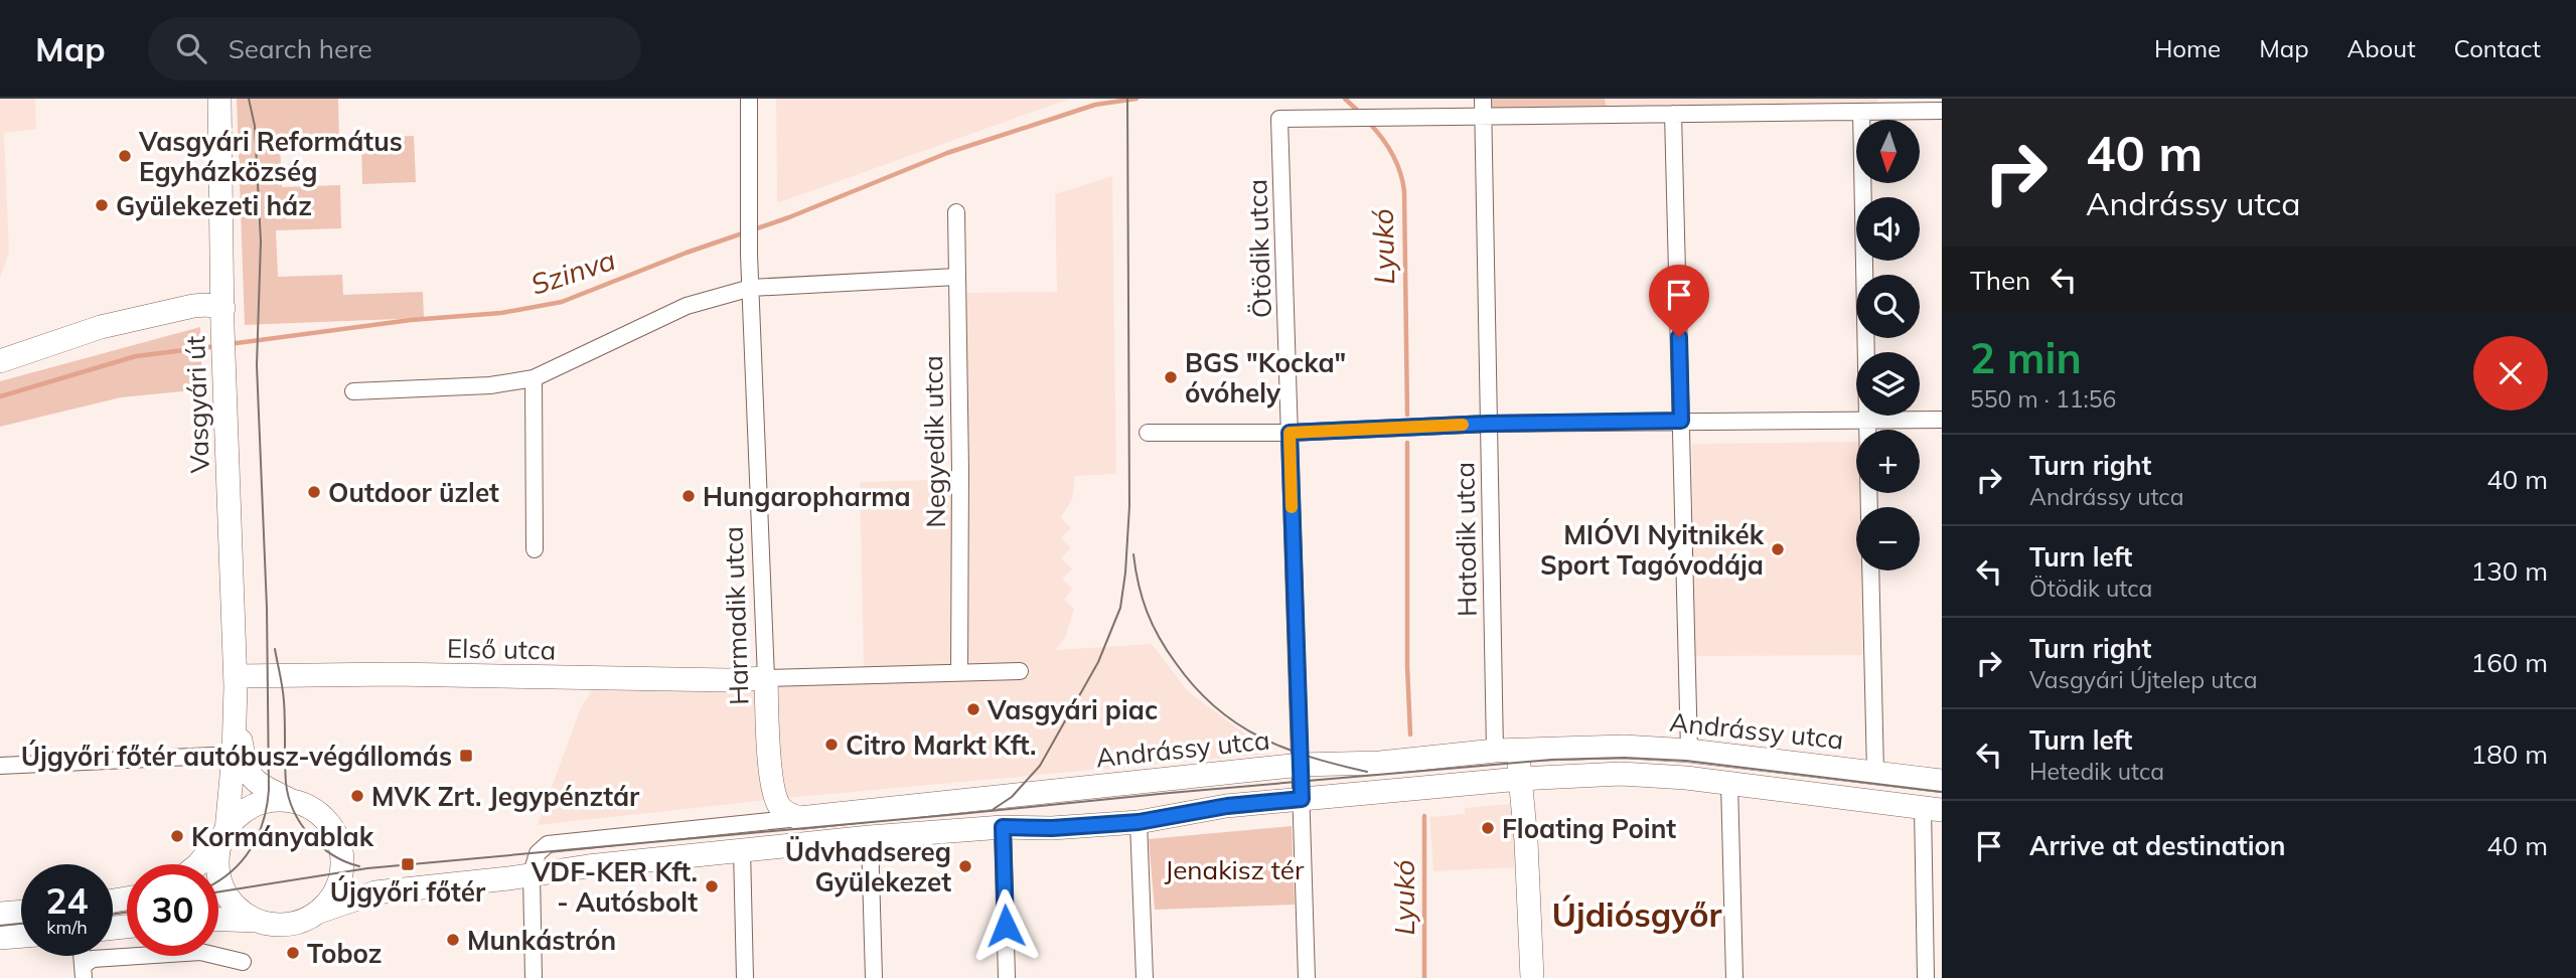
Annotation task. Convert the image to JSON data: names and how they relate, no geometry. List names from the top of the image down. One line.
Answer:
{"streets":{"street":["Ötödik utca","Vasgyári út","Negyedik utca","Hatodik utca","Harmadik utca","Első utca","Andrássy utca"]},"crossings":[["Ötödik utca","Hatodik utca"],["Ötödik utca","Andrássy utca"],["Vasgyári út","Első utca"],["Vasgyári út","Andrássy utca"],["Hatodik utca","Andrássy utca"],["Harmadik utca","Első utca"],["Harmadik utca","Andrássy utca"]],"districts":["Újdiósgyőr"],"water":["Lyukó","Szinva"],"parks":["Jenakisz tér"],"places":{"other":["Vasgyári Református Egyházközség","Gyülekezeti ház","BGS \"Kocka\" óvóhely","Outdoor üzlet","Hungaropharma","MIÓVI Nyitnikék Sport Tagóvodája","Vasgyári piac","Citro Markt Kft.","MVK Zrt. Jegypénztár","Floating Point","Kormányablak","Üdvhadsereg Gyülekezet","VDF-KER Kft. - Autósbolt","Munkástrón","Toboz"],"transit":["Újgyőri főtér autóbusz-végállomás","Újgyőri főtér"]},"north":"bottom","page":{"header":"Map","search":"Search here","nav":["Home","Map","About","Contact"],"turn":["40 m","Andrássy utca"],"map_buttons":["+","−"],"then":"Then","heading":["2 min","550 m · 11:56"],"list":[{"name":"Turn right","note":"Andrássy utca","value":"40 m"},{"name":"Turn left","note":"Ötödik utca","value":"130 m"},{"name":"Turn right","note":"Vasgyári Újtelep utca","value":"160 m"},{"name":"Turn left","note":"Hetedik utca","value":"180 m"},{"name":"Arrive at destination","value":"40 m"}],"speed":"24 km/h","limit":"30"}}
